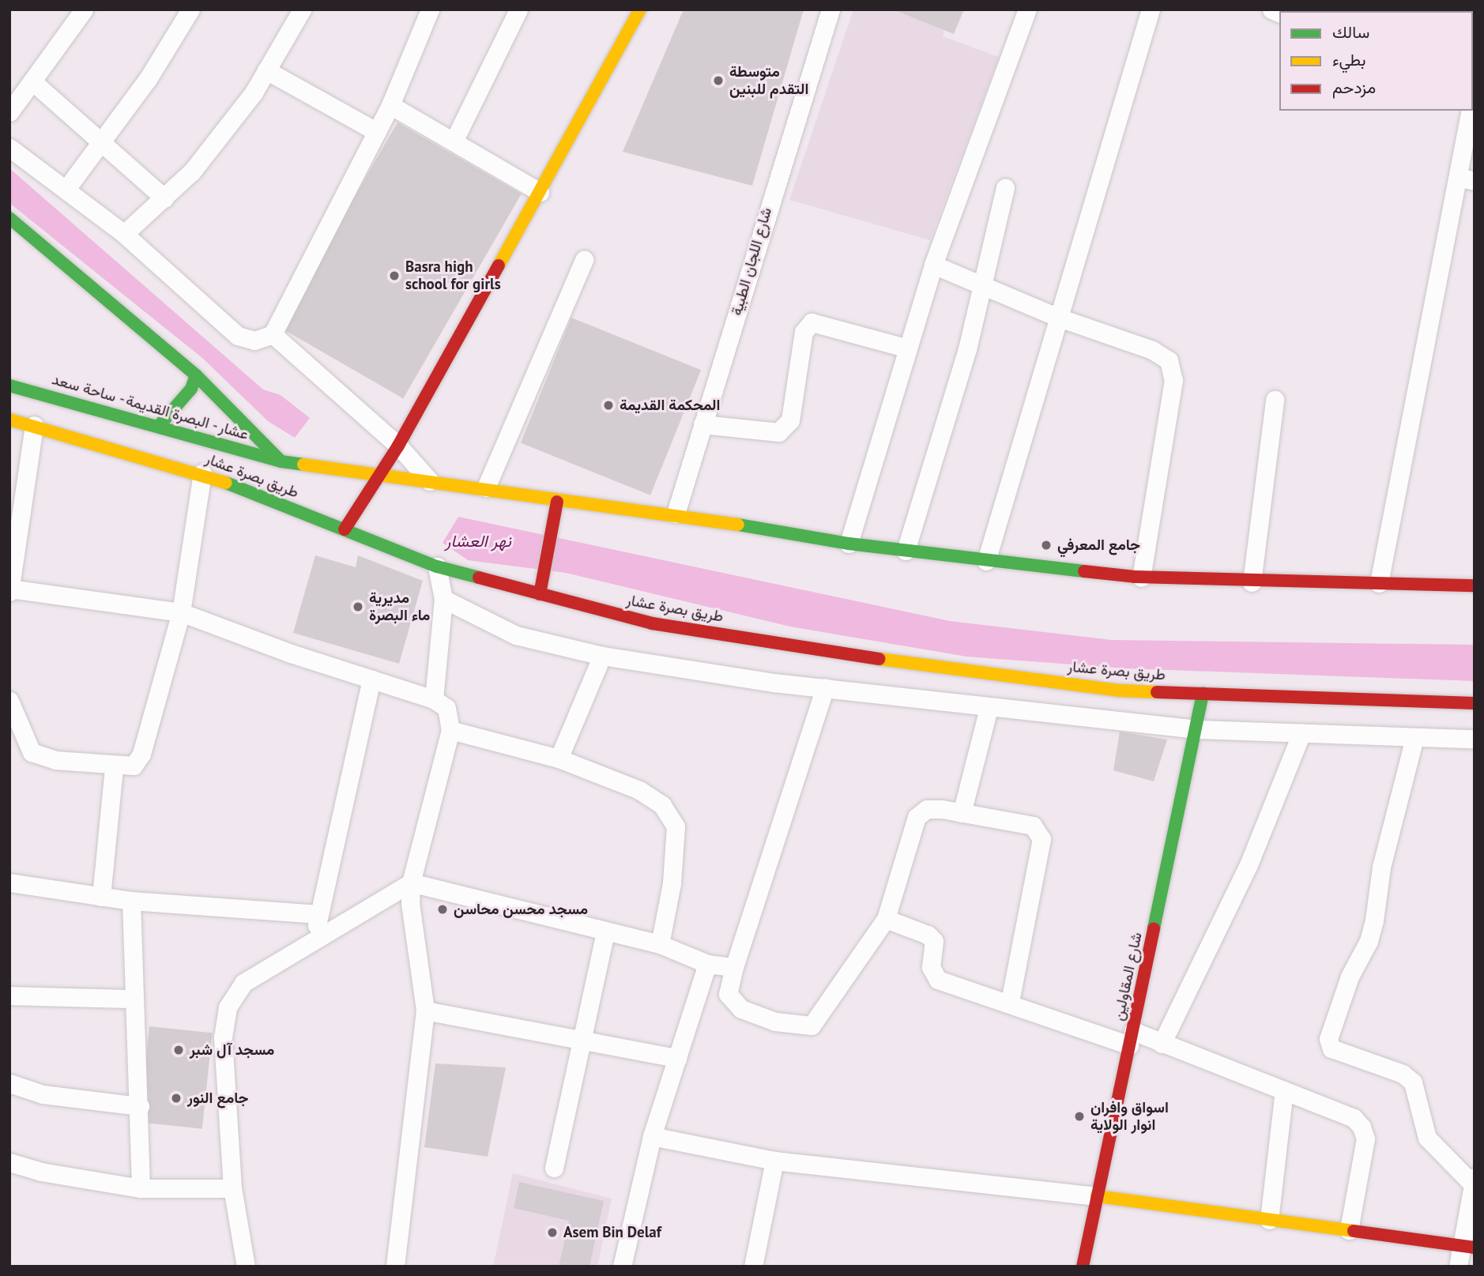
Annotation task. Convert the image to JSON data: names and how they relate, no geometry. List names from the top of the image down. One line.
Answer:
{"streets":{"main road":["عشار - البصرة القديمة - ساحة سعد","طريق بصرة عشار","شارع المقاولين"],"street":["شارع اللجان الطبية"]},"crossings":[["شارع اللجان الطبية","عشار - البصرة القديمة - ساحة سعد"],["طريق بصرة عشار","شارع المقاولين"]],"water":["نهر العشار"],"places":["متوسطة التقدم للبنين","Basra high school for girls","المحكمة القديمة","جامع المعرفي","مديرية ماء البصرة","مسجد محسن محاسن","مسجد آل شبر","جامع النور","اسواق وافران انوار الولاية","Asem Bin Delaf"],"legend":["سالك","بطيء","مزدحم"]}
